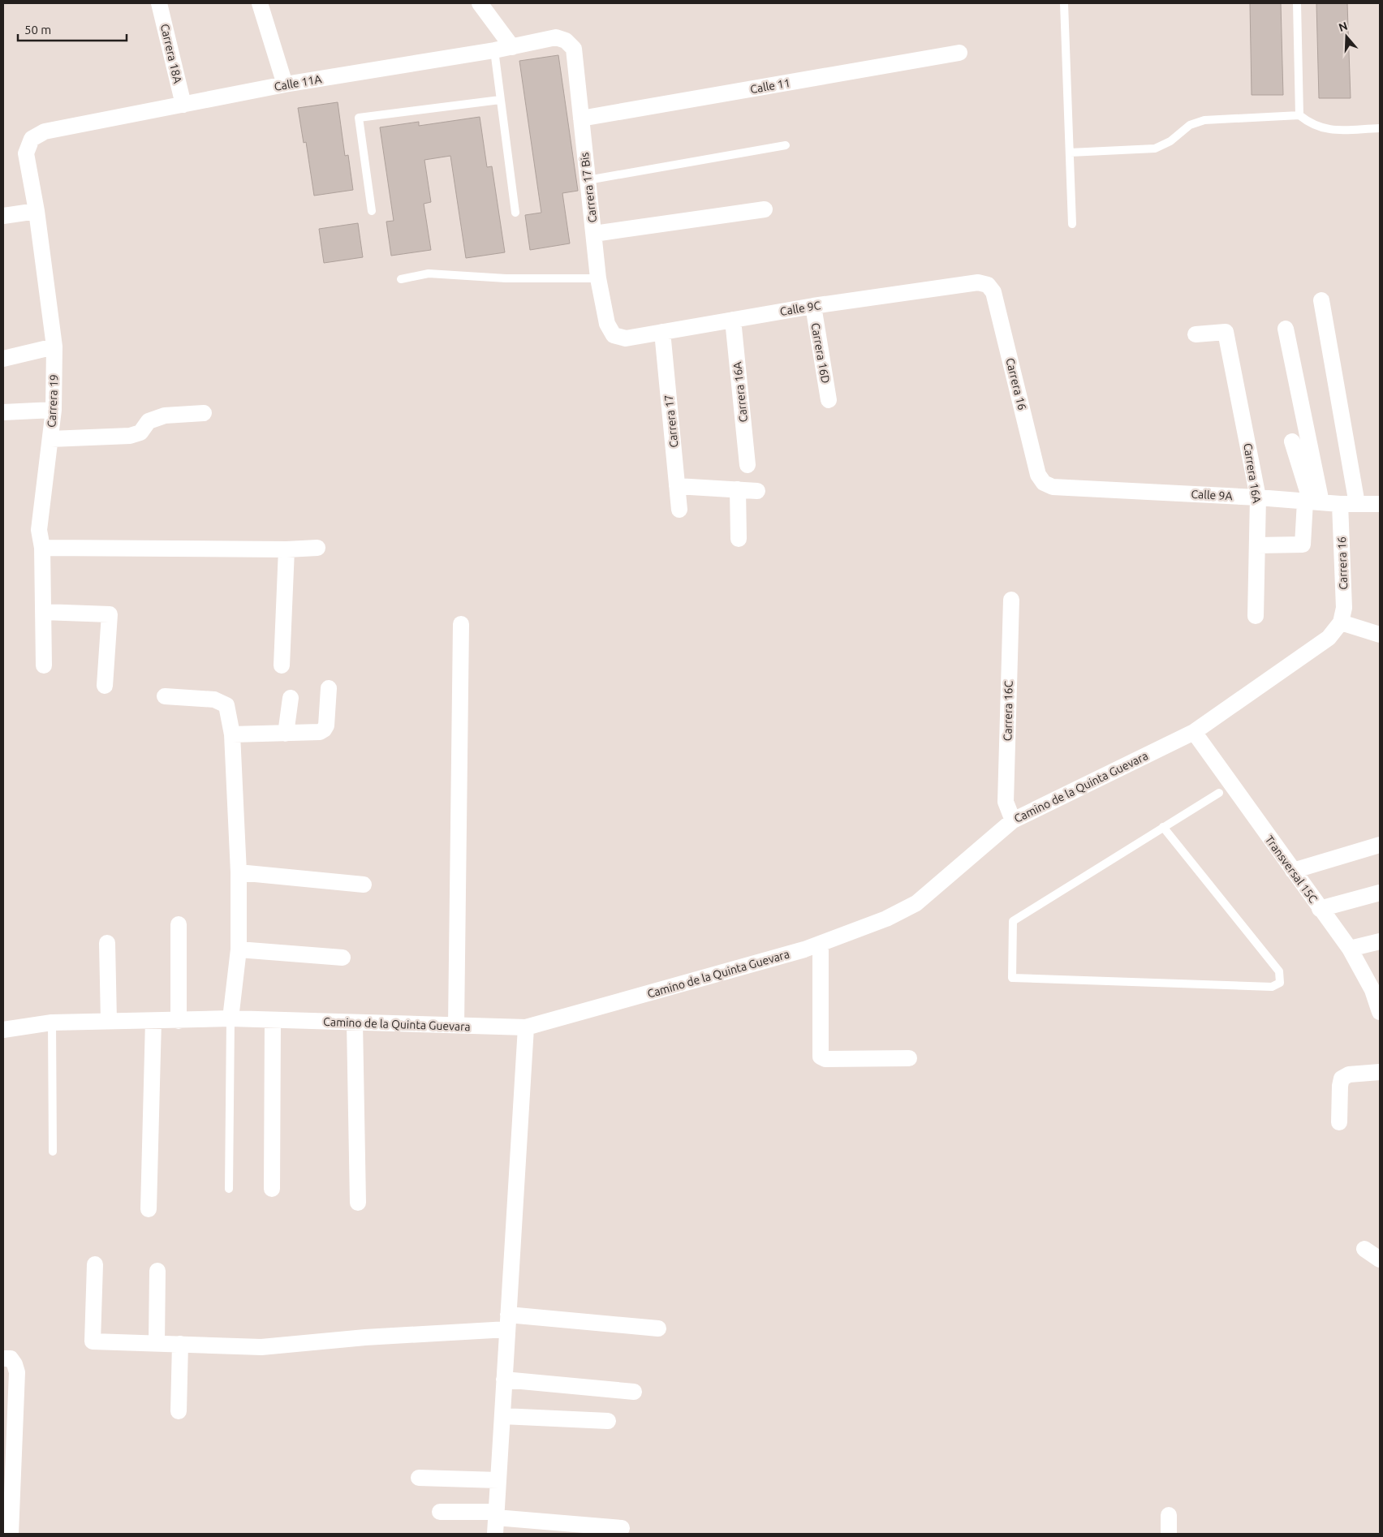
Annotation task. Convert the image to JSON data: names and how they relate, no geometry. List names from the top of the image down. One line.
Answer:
{"streets":{"street":["Carrera 18A","Calle 11A","Calle 11","Carrera 17 Bis","Calle 9C","Carrera 16D","Carrera 16","Carrera 16A","Carrera 19","Carrera 17","Calle 9A","Carrera 16C","Camino de la Quinta Guevara","Transversal 15C"]},"crossings":[["Carrera 18A","Calle 11A"],["Calle 11A","Carrera 17 Bis"],["Calle 11A","Carrera 19"],["Calle 11","Carrera 17 Bis"],["Carrera 17 Bis","Calle 9C"],["Calle 9C","Carrera 16D"],["Calle 9C","Carrera 16"],["Calle 9C","Carrera 16A"],["Calle 9C","Carrera 17"],["Carrera 16","Calle 9A"],["Carrera 16","Camino de la Quinta Guevara"],["Carrera 16A","Calle 9A"],["Carrera 16C","Camino de la Quinta Guevara"],["Camino de la Quinta Guevara","Transversal 15C"]],"scale_bar":"50 m","north":"top"}
